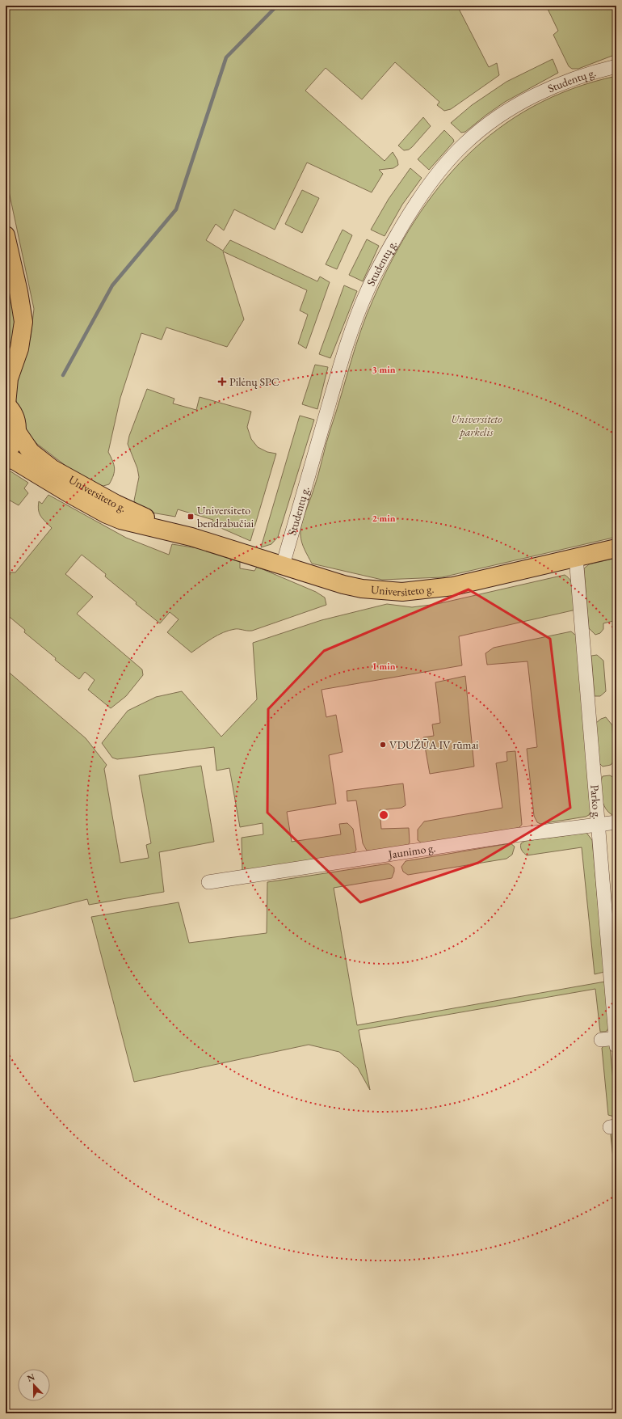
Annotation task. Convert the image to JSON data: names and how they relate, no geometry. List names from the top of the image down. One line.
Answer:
{"streets":{"main road":["Universiteto g."],"street":["Studentų g.","Parko g.","Jaunimo g."]},"crossings":[["Studentų g.","Universiteto g."],["Universiteto g.","Parko g."],["Parko g.","Jaunimo g."]],"parks":["Universiteto parkelis"],"places":{"health":["Pilėnų SPC"],"transit":["Universiteto bendrabučiai"],"other":["VDUŽŪA IV rūmai"]},"north":"top","rings":["3 min","2 min","1 min"]}
